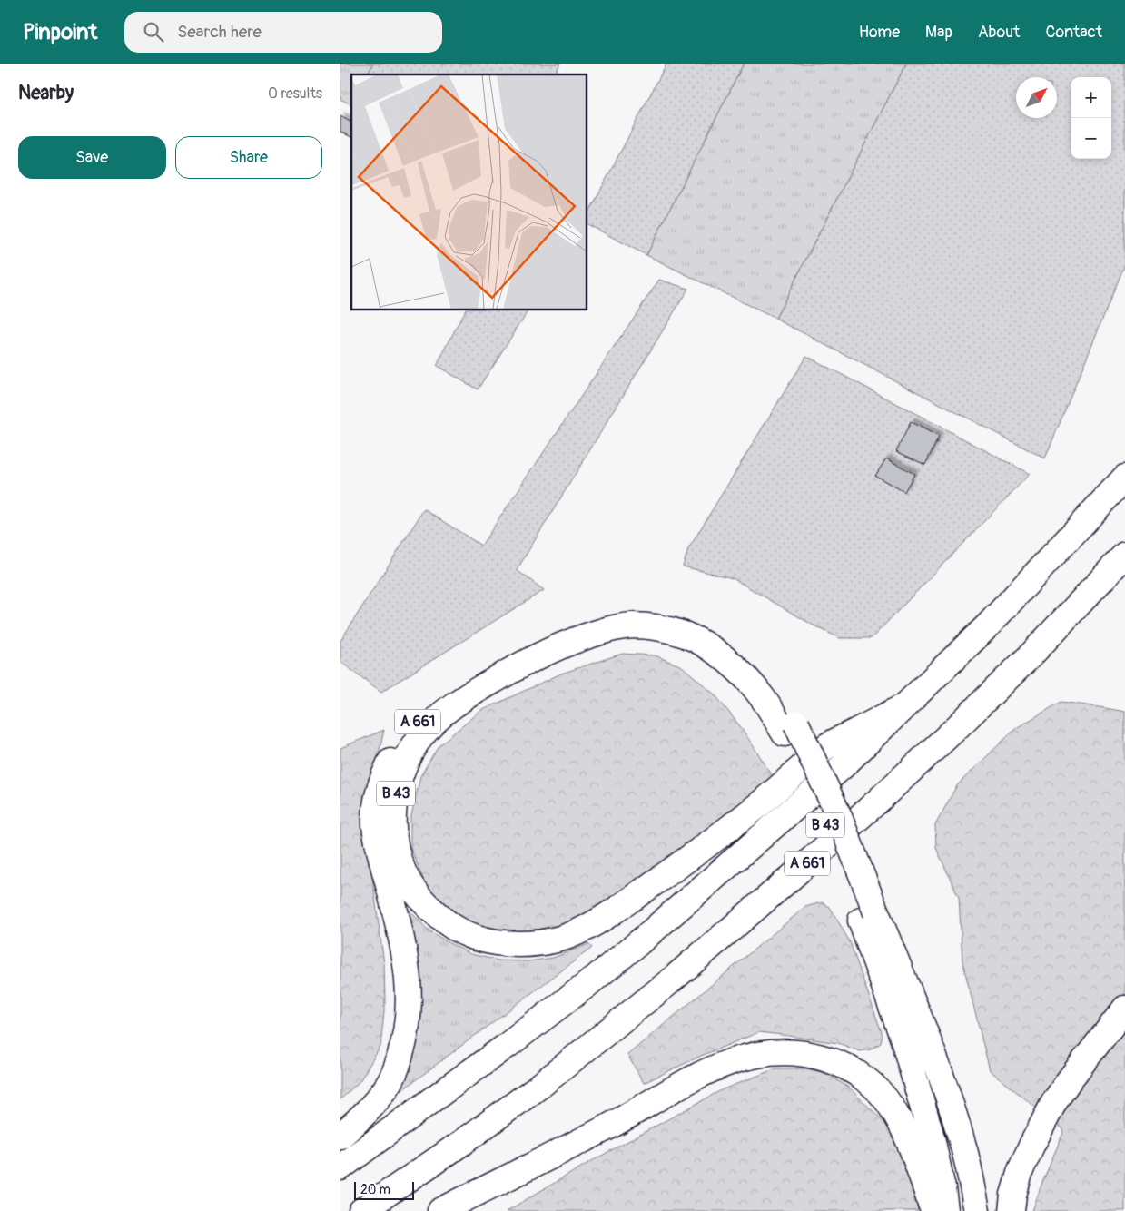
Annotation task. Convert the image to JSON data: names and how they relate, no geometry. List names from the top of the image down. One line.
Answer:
{"streets":{"highway":["A 661","B 43"]},"crossings":[["A 661","B 43"]],"scale_bar":"20 m","north":"top right","page":{"header":"Pinpoint","search":"Search here","nav":["Home","Map","About","Contact"],"heading":["Nearby","0 results"],"map_buttons":["+","−"],"buttons":["Save","Share"],"scale":"20 m"}}
